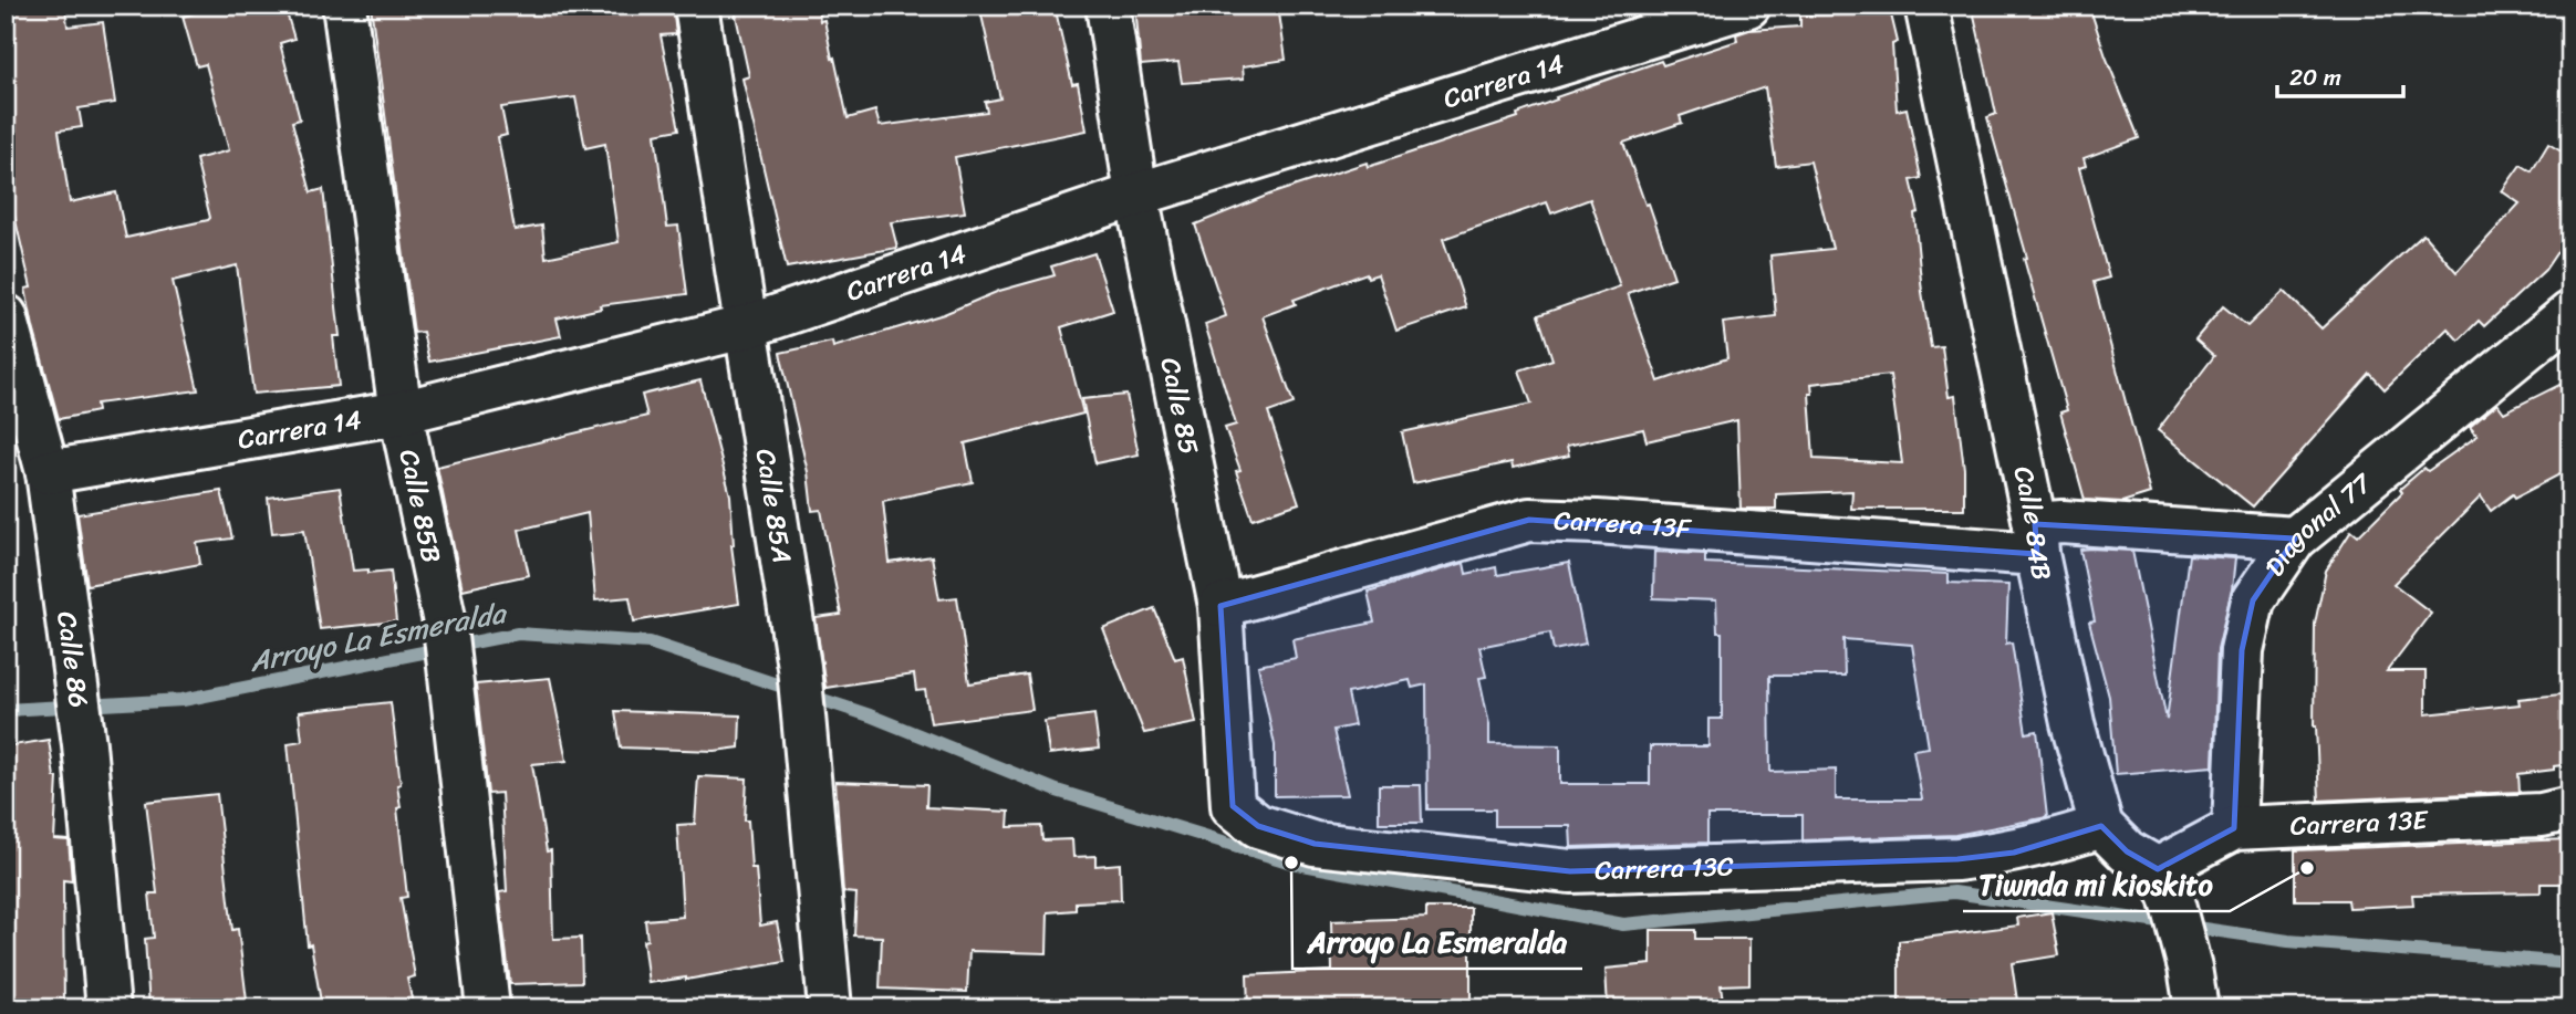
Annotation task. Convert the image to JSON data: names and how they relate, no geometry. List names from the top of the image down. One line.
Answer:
{"streets":{"street":["Carrera 14","Calle 85","Calle 85A","Calle 85B","Calle 84B","Carrera 13F","Diagonal 77","Calle 86","Carrera 13E","Carrera 13C"]},"crossings":[["Carrera 14","Calle 85"],["Carrera 14","Calle 85A"],["Carrera 14","Calle 85B"],["Carrera 14","Calle 86"],["Calle 85","Carrera 13F"],["Calle 85","Carrera 13C"],["Calle 84B","Carrera 13F"],["Calle 84B","Carrera 13C"],["Carrera 13F","Diagonal 77"],["Diagonal 77","Carrera 13E"]],"water":["Arroyo La Esmeralda"],"places":["Arroyo La Esmeralda","Tiwnda mi kioskito"],"scale_bar":"20 m"}
